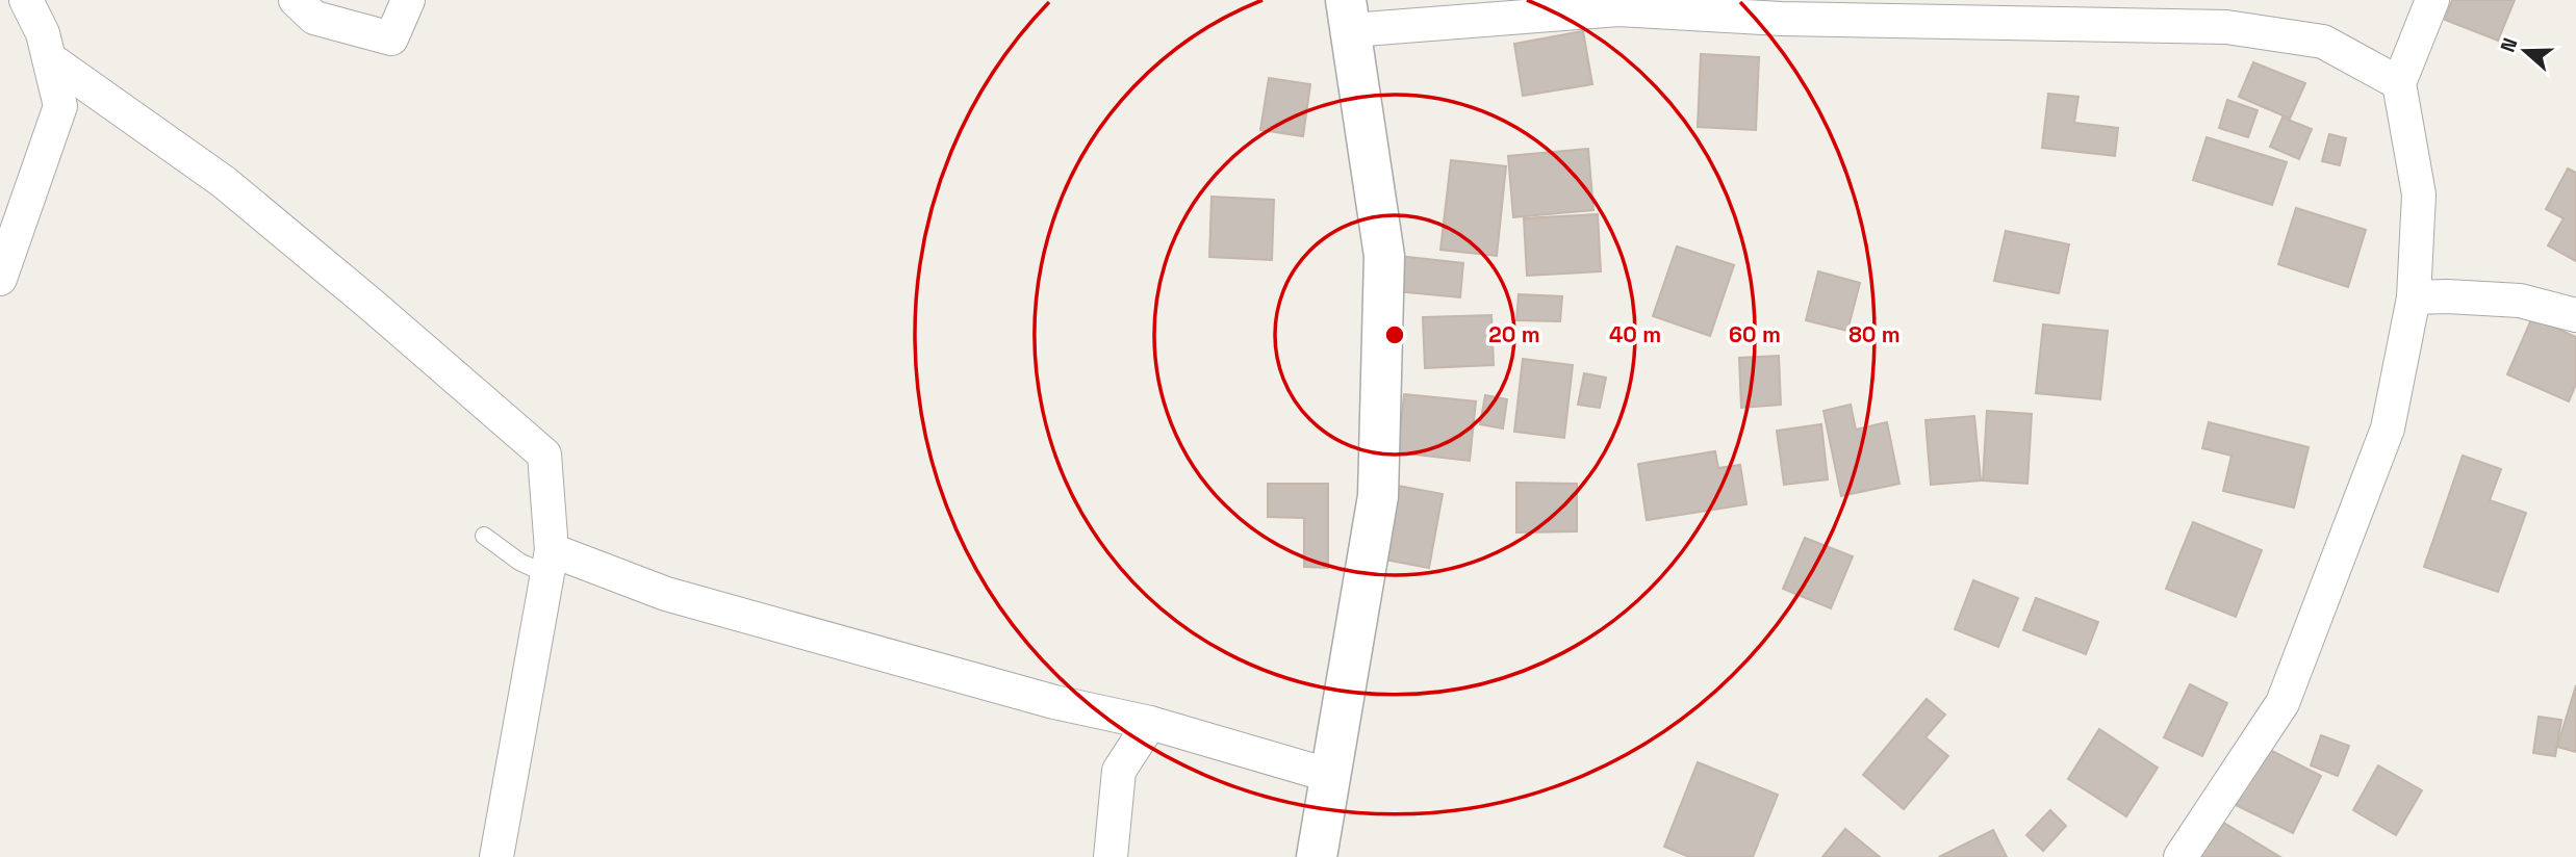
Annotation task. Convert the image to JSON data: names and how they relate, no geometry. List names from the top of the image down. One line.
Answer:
{"north":"left","rings":["20 m","40 m","60 m","80 m"]}
